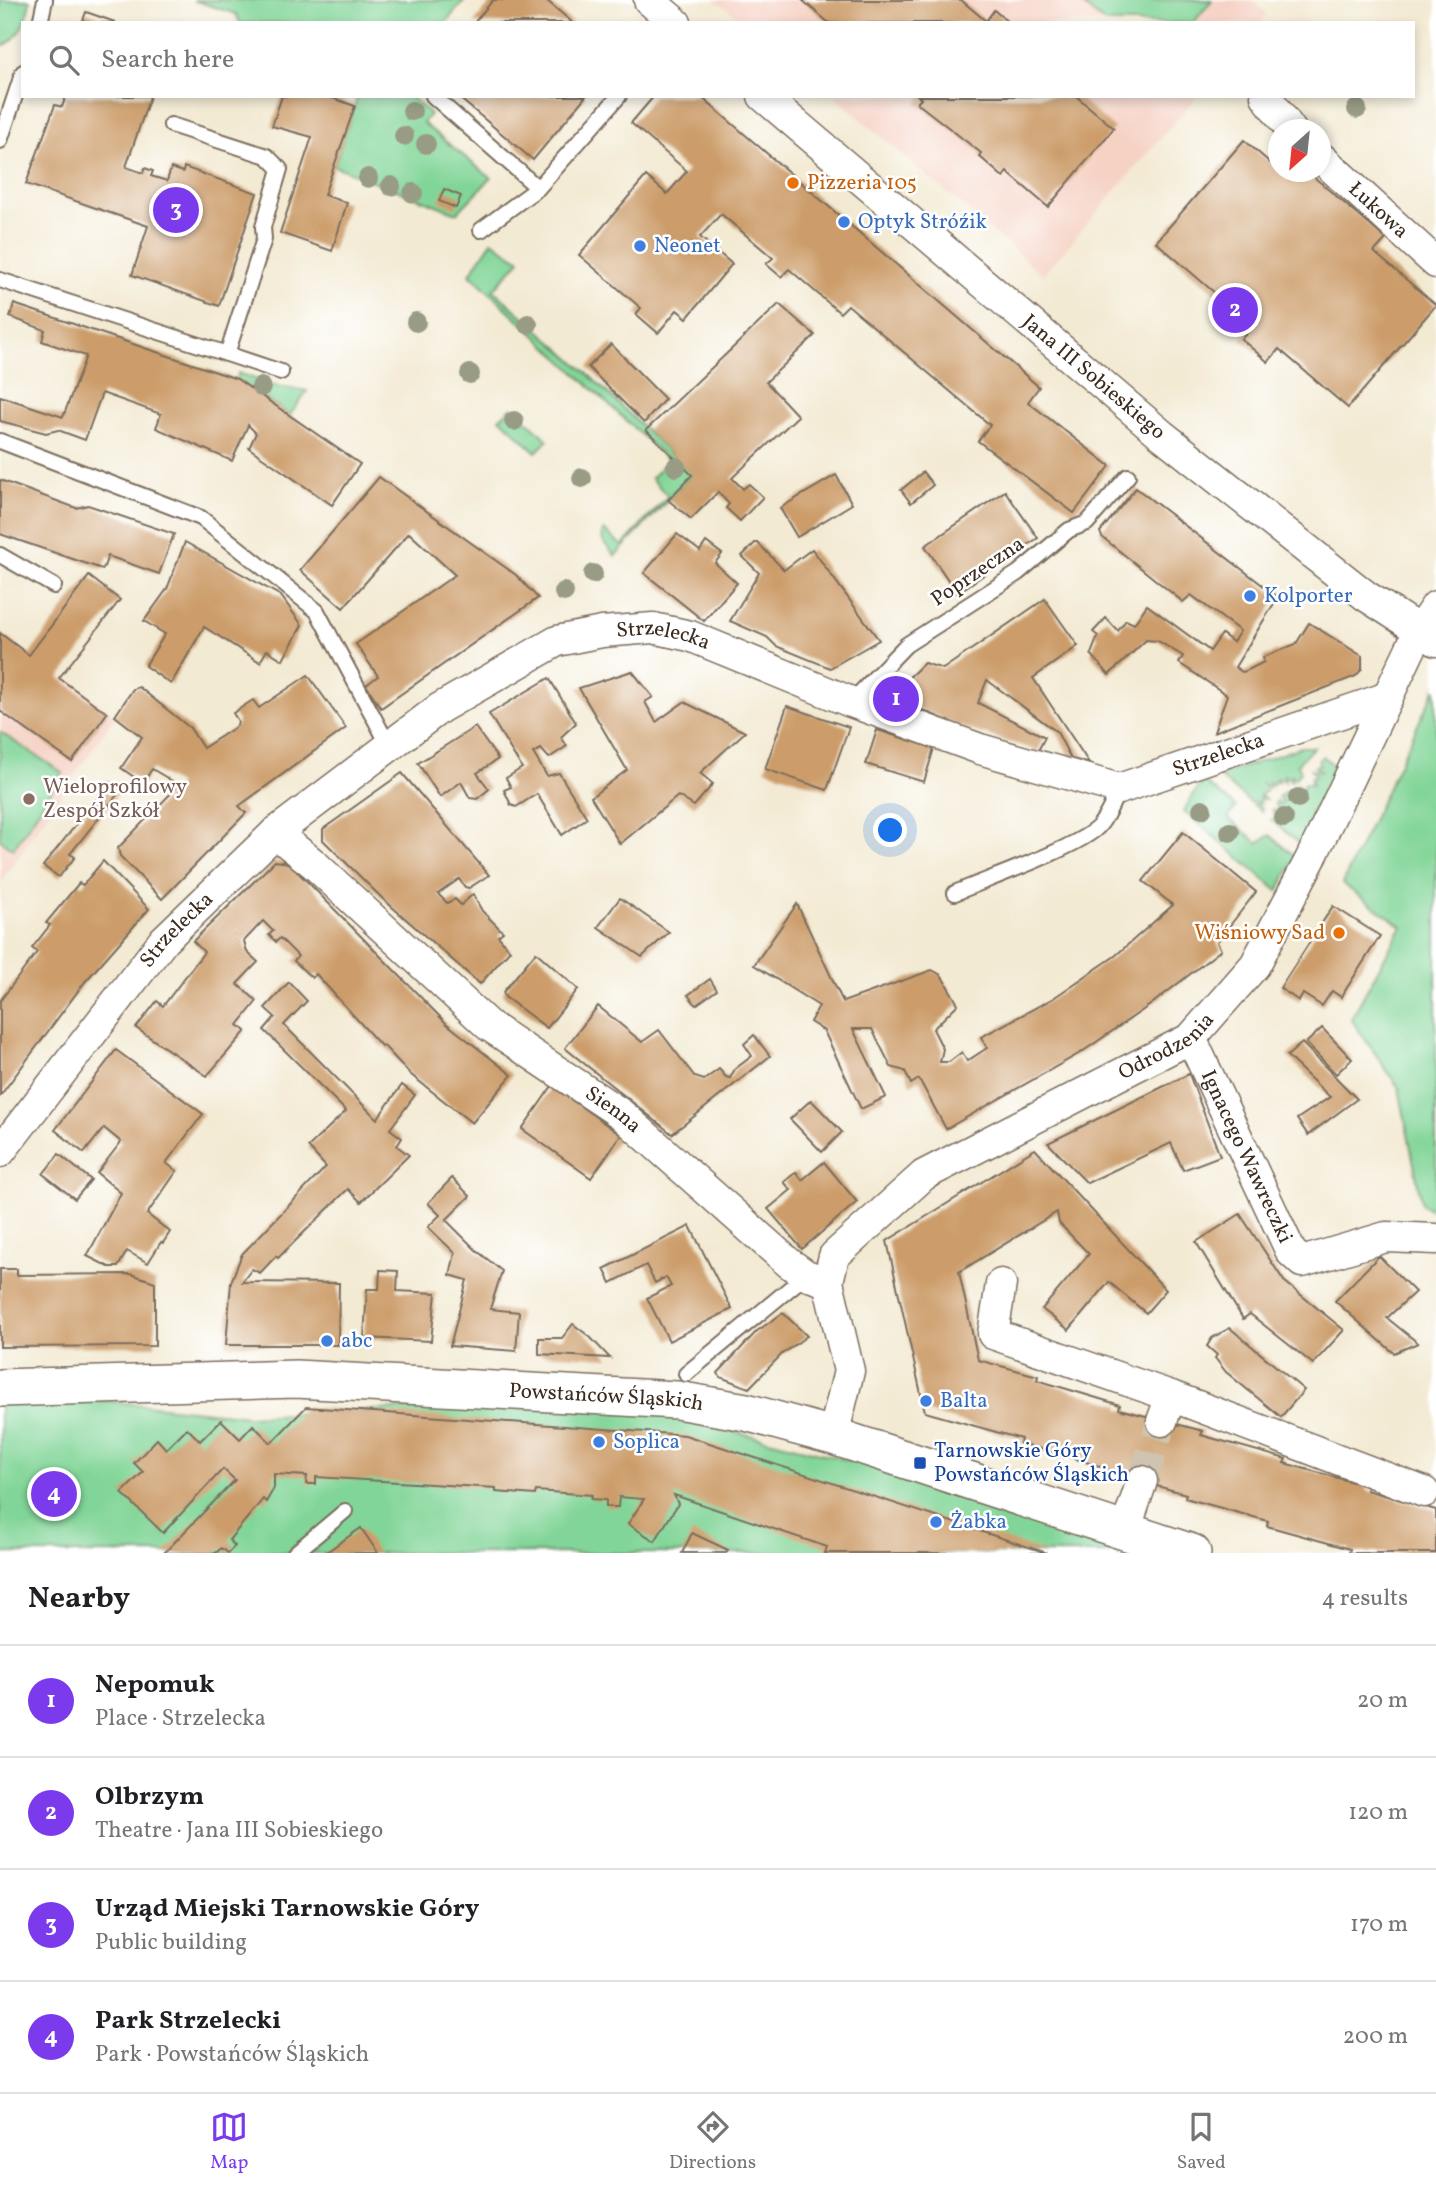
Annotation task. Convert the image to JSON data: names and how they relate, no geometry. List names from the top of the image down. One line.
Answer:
{"streets":{"street":["Łukowa","Jana III Sobieskiego","Strzelecka","Odrodzenia","Sienna","Ignacego Wawreczki","Powstańców Śląskich"],"lane":["Poprzeczna"]},"crossings":[["Poprzeczna","Strzelecka"],["Strzelecka","Odrodzenia"],["Strzelecka","Sienna"],["Odrodzenia","Sienna"],["Odrodzenia","Ignacego Wawreczki"]],"places":{"other":["Pizzeria 105","Optyk Stróźik","Neonet","Kolporter","Wieloprofilowy Zespół Szkół","Wiśniowy Sad","abc","Balta","Soplica","Żabka"],"transit":["Tarnowskie Góry Powstańców Śląskich"]},"north":"bottom left","page":{"search":"Search here","pins":["3","2","1","4"],"heading":["Nearby","4 results"],"list":[{"mark":"1","name":"Nepomuk","note":"Place · Strzelecka","value":"20 m"},{"mark":"2","name":"Olbrzym","note":"Theatre · Jana III Sobieskiego","value":"120 m"},{"mark":"3","name":"Urząd Miejski Tarnowskie Góry","note":"Public building","value":"170 m"},{"mark":"4","name":"Park Strzelecki","note":"Park · Powstańców Śląskich","value":"200 m"}],"nav":["Map","Directions","Saved"]}}
